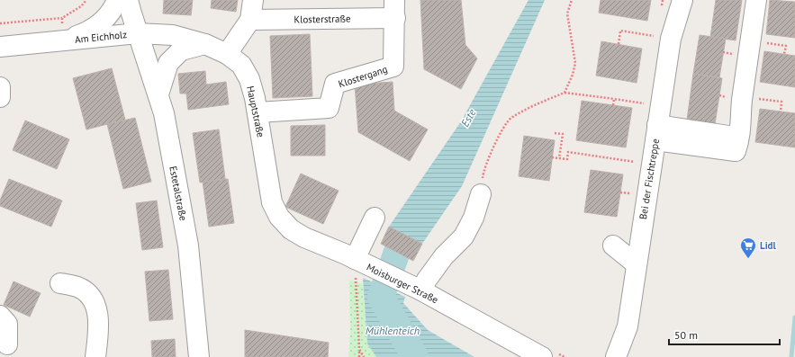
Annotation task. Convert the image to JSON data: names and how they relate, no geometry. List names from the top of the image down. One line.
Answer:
{"streets":{"street":["Klosterstraße","Am Eichholz","Klostergang","Hauptstraße","Bei der Fischtreppe","Estetalstraße","Moisburger Straße"]},"crossings":[["Klosterstraße","Klostergang"],["Am Eichholz","Hauptstraße"],["Am Eichholz","Estetalstraße"],["Klostergang","Hauptstraße"],["Hauptstraße","Estetalstraße"],["Hauptstraße","Moisburger Straße"]],"water":["Este","Mühlenteich"],"places":{"supermarket":["Lidl"]},"scale_bar":"50 m"}
